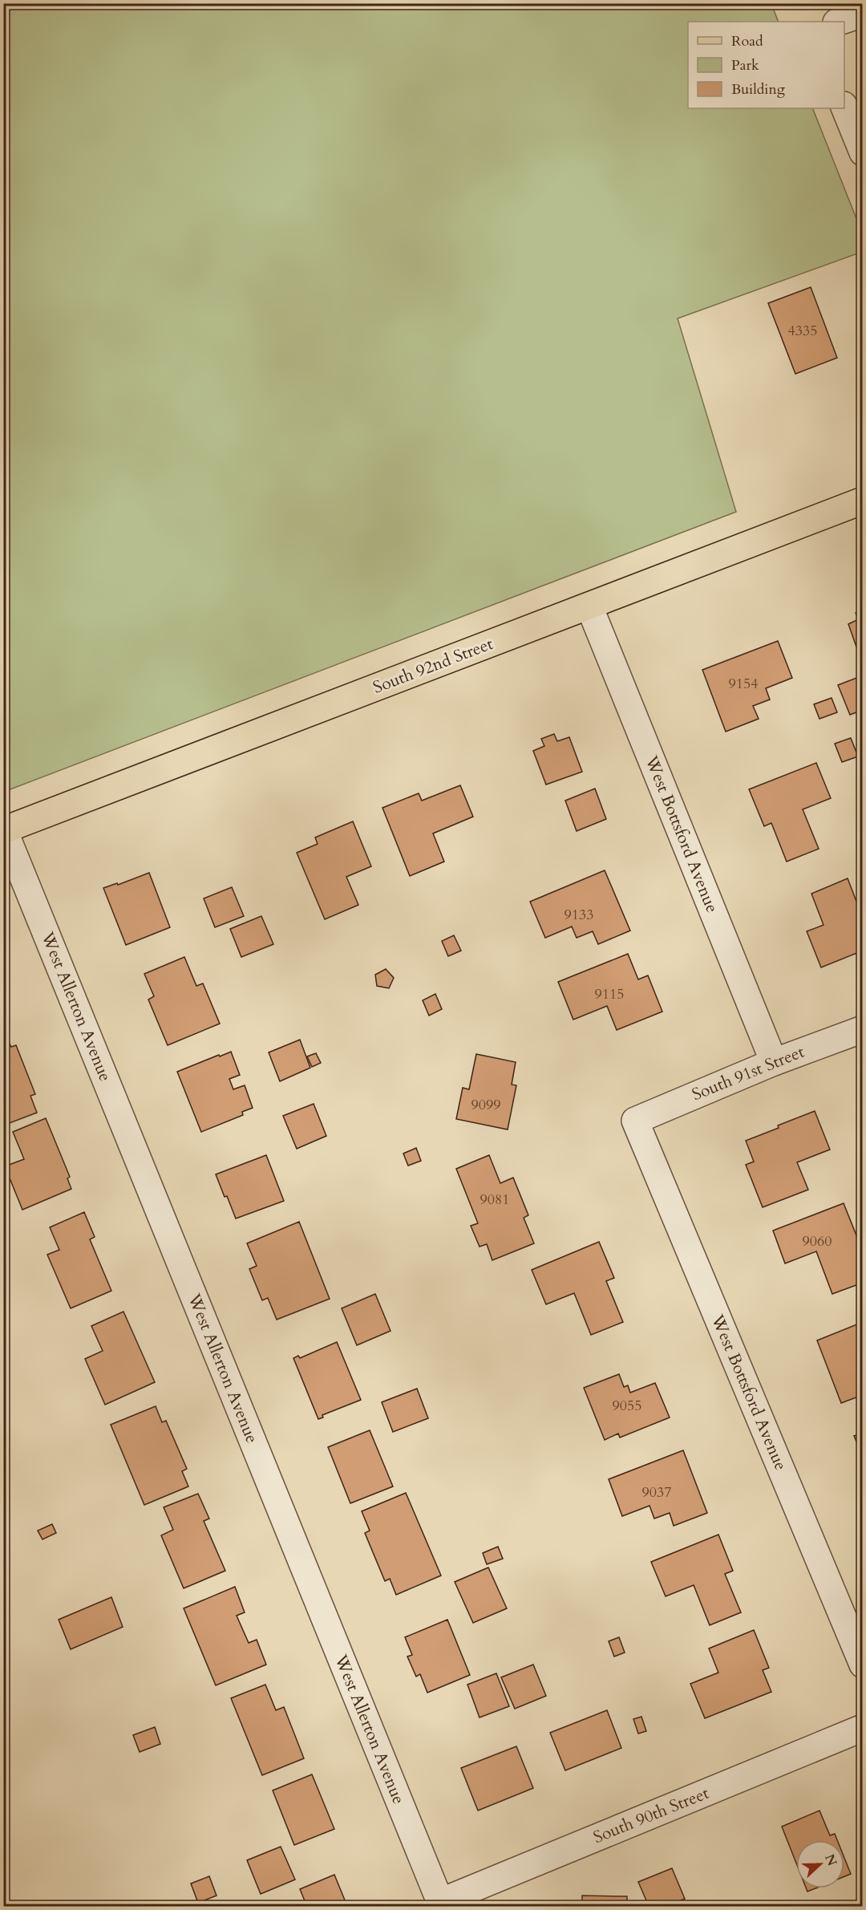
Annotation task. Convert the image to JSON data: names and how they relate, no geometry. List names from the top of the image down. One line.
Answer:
{"streets":{"main road":["South 92nd Street"],"street":["West Bottsford Avenue","West Allerton Avenue","South 91st Street","South 90th Street"]},"crossings":[["South 92nd Street","West Bottsford Avenue"],["South 92nd Street","West Allerton Avenue"],["West Bottsford Avenue","South 91st Street"],["West Allerton Avenue","South 90th Street"]],"house_numbers":["4335","9154","9133","9115","9099","9081","9060","9055","9037"],"legend":["Road","Park","Building"],"north":"right"}
